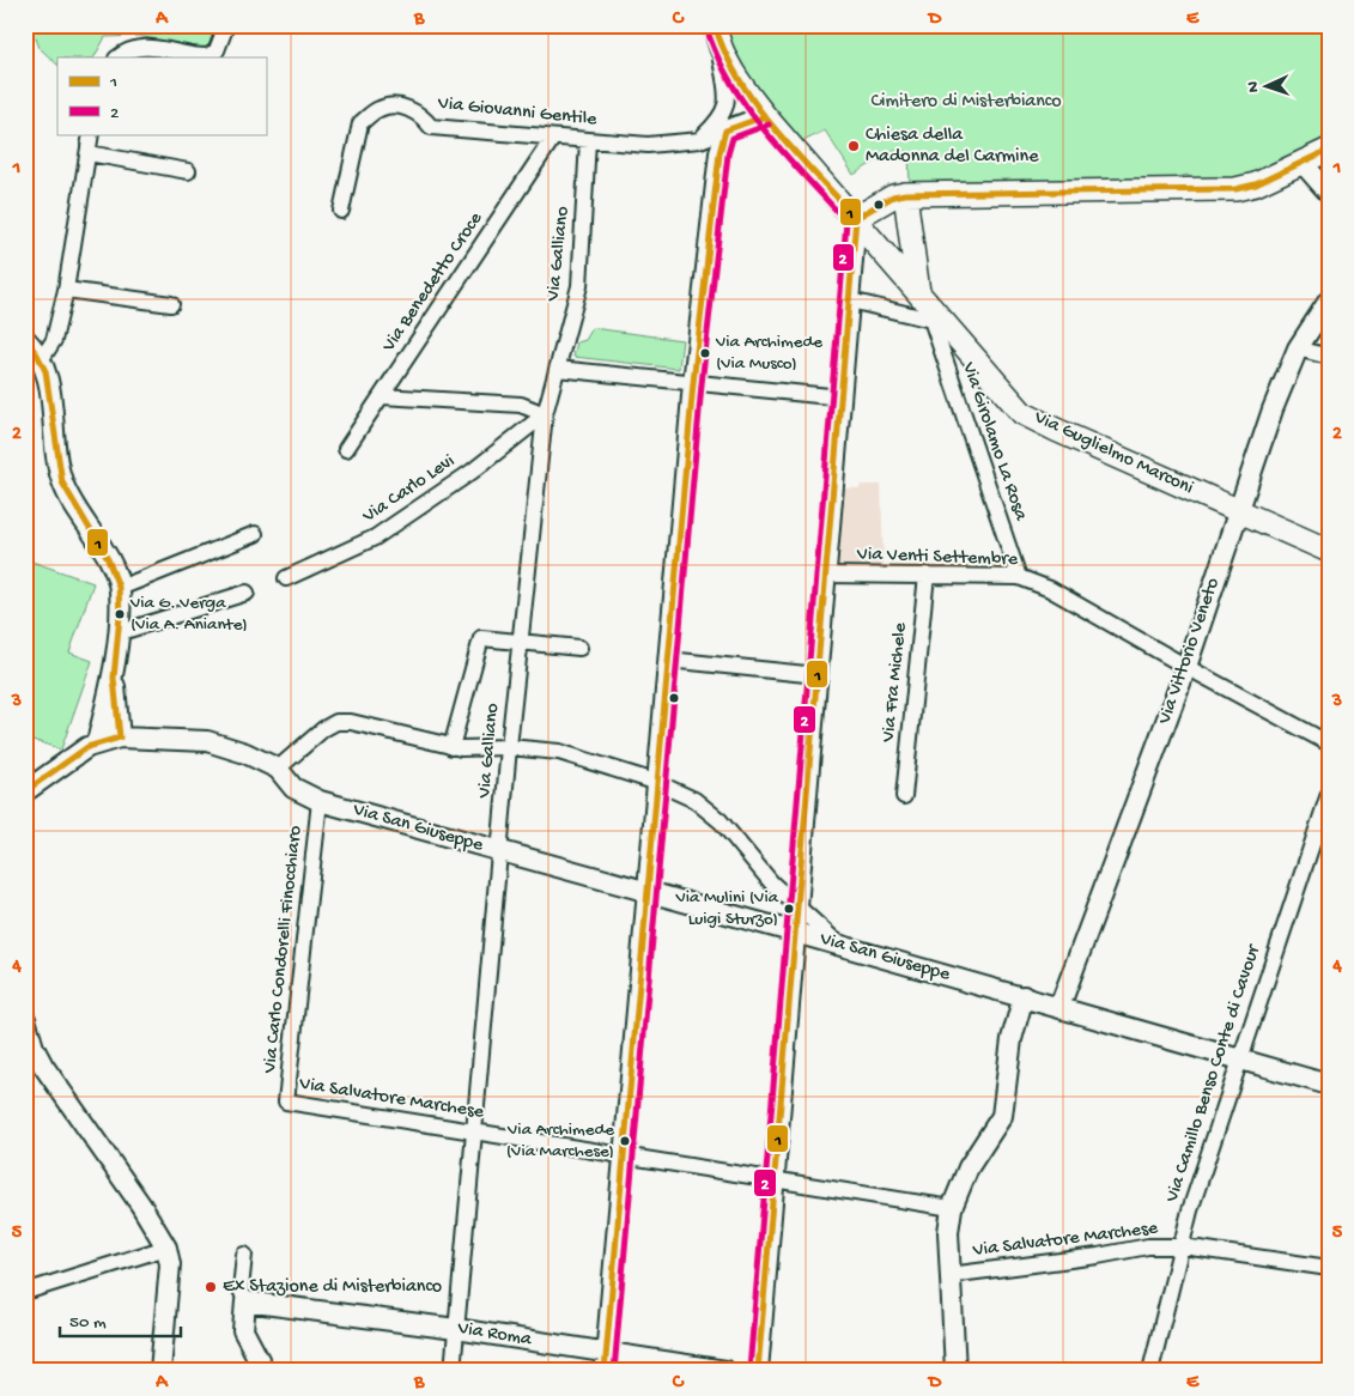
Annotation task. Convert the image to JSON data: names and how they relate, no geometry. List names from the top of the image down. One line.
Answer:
{"streets":{"main road":["Via Guglielmo Marconi"],"street":["Via Giovanni Gentile","Via Galliano","Via Benedetto Croce","Via Girolamo La Rosa","Via Carlo Levi","Via Venti Settembre","Via Vittorio Veneto","Via Fra Michele","Via San Giuseppe","Via Carlo Condorelli Finocchiaro","Via Camillo Benso Conte di Cavour","Via Salvatore Marchese","Via Roma"]},"crossings":[["Via Giovanni Gentile","Via Galliano"],["Via Giovanni Gentile","Via Benedetto Croce"],["Via Giovanni Gentile","Via Guglielmo Marconi"],["Via Galliano","Via Carlo Levi"],["Via Galliano","Via San Giuseppe"],["Via Galliano","Via Salvatore Marchese"],["Via Galliano","Via Roma"],["Via Girolamo La Rosa","Via Guglielmo Marconi"],["Via Girolamo La Rosa","Via Venti Settembre"],["Via Guglielmo Marconi","Via Vittorio Veneto"],["Via Venti Settembre","Via Vittorio Veneto"],["Via Venti Settembre","Via Fra Michele"],["Via Vittorio Veneto","Via San Giuseppe"],["Via San Giuseppe","Via Carlo Condorelli Finocchiaro"],["Via San Giuseppe","Via Camillo Benso Conte di Cavour"],["Via Carlo Condorelli Finocchiaro","Via Salvatore Marchese"],["Via Camillo Benso Conte di Cavour","Via Salvatore Marchese"]],"parks":["Cimitero di Misterbianco"],"places":["Chiesa della Madonna del Carmine","Via Archimede (Via Musco)","Via G. Verga (Via A. Aniante)","Via Mulini (Via Luigi Sturzo)","Via Archimede (Via Marchese)","Ex Stazione di Misterbianco"],"lines":["transit line 1","transit line 2"],"legend":["1","2"],"scale_bar":"50 m","north":"left","grid":{"columns":["A","B","C","D","E"],"rows":["1","2","3","4","5"]}}
